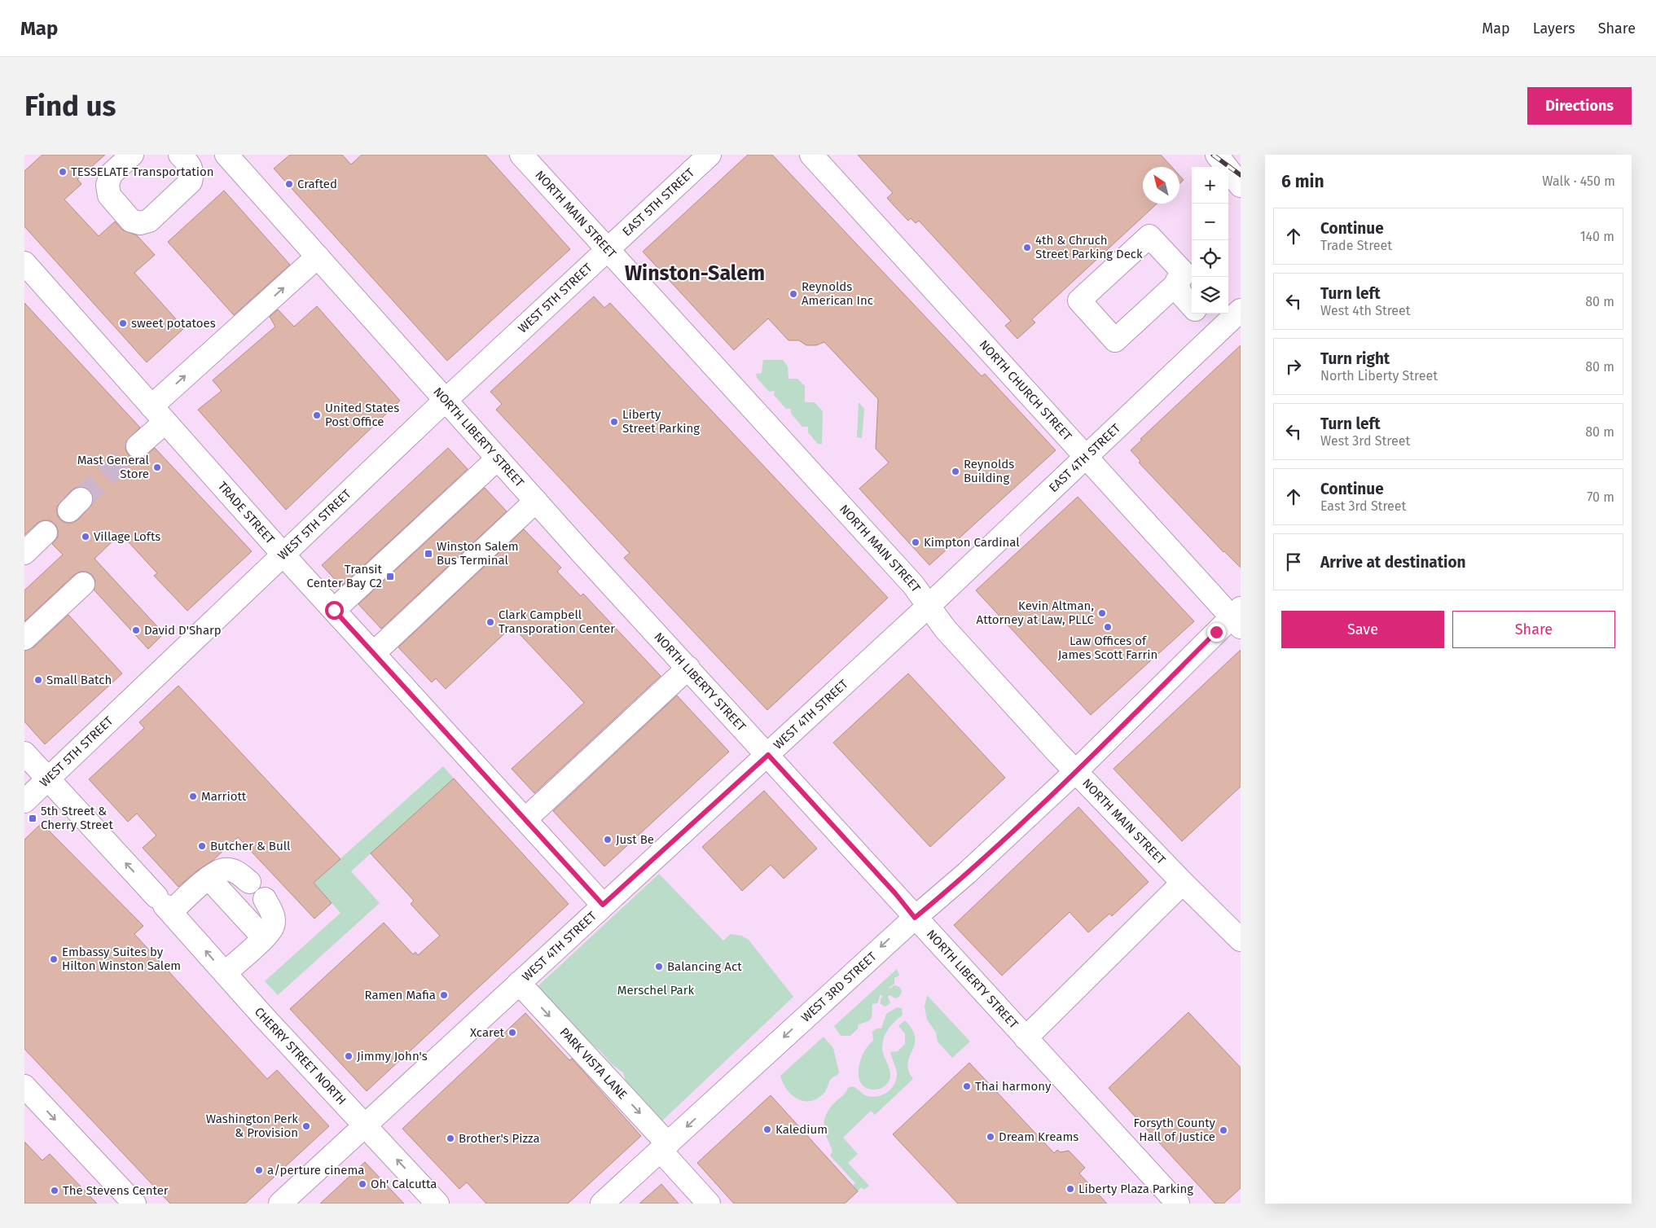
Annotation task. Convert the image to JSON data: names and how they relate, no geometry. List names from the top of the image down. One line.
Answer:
{"streets":{"main road":["EAST 5TH STREET","NORTH MAIN STREET","WEST 5TH STREET","NORTH CHURCH STREET","NORTH LIBERTY STREET","EAST 4TH STREET","TRADE STREET","WEST 4TH STREET","WEST 3RD STREET","CHERRY STREET NORTH","PARK VISTA LANE"]},"crossings":[["EAST 5TH STREET","NORTH MAIN STREET"],["EAST 5TH STREET","WEST 5TH STREET"],["NORTH MAIN STREET","WEST 5TH STREET"],["NORTH MAIN STREET","EAST 4TH STREET"],["NORTH MAIN STREET","WEST 4TH STREET"],["NORTH MAIN STREET","WEST 3RD STREET"],["WEST 5TH STREET","NORTH LIBERTY STREET"],["WEST 5TH STREET","TRADE STREET"],["WEST 5TH STREET","CHERRY STREET NORTH"],["NORTH CHURCH STREET","EAST 4TH STREET"],["NORTH CHURCH STREET","WEST 3RD STREET"],["NORTH LIBERTY STREET","WEST 4TH STREET"],["NORTH LIBERTY STREET","WEST 3RD STREET"],["EAST 4TH STREET","WEST 4TH STREET"],["TRADE STREET","WEST 4TH STREET"],["WEST 4TH STREET","CHERRY STREET NORTH"],["WEST 4TH STREET","PARK VISTA LANE"],["WEST 3RD STREET","PARK VISTA LANE"]],"one_way":["WEST 3RD STREET","CHERRY STREET NORTH","PARK VISTA LANE"],"districts":["Winston-Salem"],"parks":["Merschel Park"],"places":{"other":["TESSELATE Transportation","Crafted","4th & Chruch Street Parking Deck","Reynolds American Inc","sweet potatoes","United States Post Office","Liberty Street Parking","Mast General Store","Reynolds Building","Village Lofts","Kimpton Cardinal","Kevin Altman, Attorney at Law, PLLC","Clark Campbell Transporation Center","Law Offices of James Scott Farrin","David D'Sharp","Small Batch","Marriott","Just Be","Butcher & Bull","Embassy Suites by Hilton Winston Salem","Balancing Act","Ramen Mafia","Xcaret","Jimmy John's","Thai harmony","Washington Perk & Provision","Kaledium","Forsyth County Hall of Justice","Dream Kreams","Brother's Pizza","a/perture cinema","Oh' Calcutta","Liberty Plaza Parking","The Stevens Center"],"transit":["Winston Salem Bus Terminal","Transit Center Bay C2","5th Street & Cherry Street"]},"north":"top left","page":{"header":"Map","nav":["Map","Layers","Share"],"buttons":["Directions",["Save","Share"]],"title":"Find us","heading":["6 min","Walk · 450 m"],"map_buttons":["+","−"],"list":[["Continue","Trade Street","140 m"],["Turn left","West 4th Street","80 m"],["Turn right","North Liberty Street","80 m"],["Turn left","West 3rd Street","80 m"],["Continue","East 3rd Street","70 m"],"Arrive at destination"]}}
